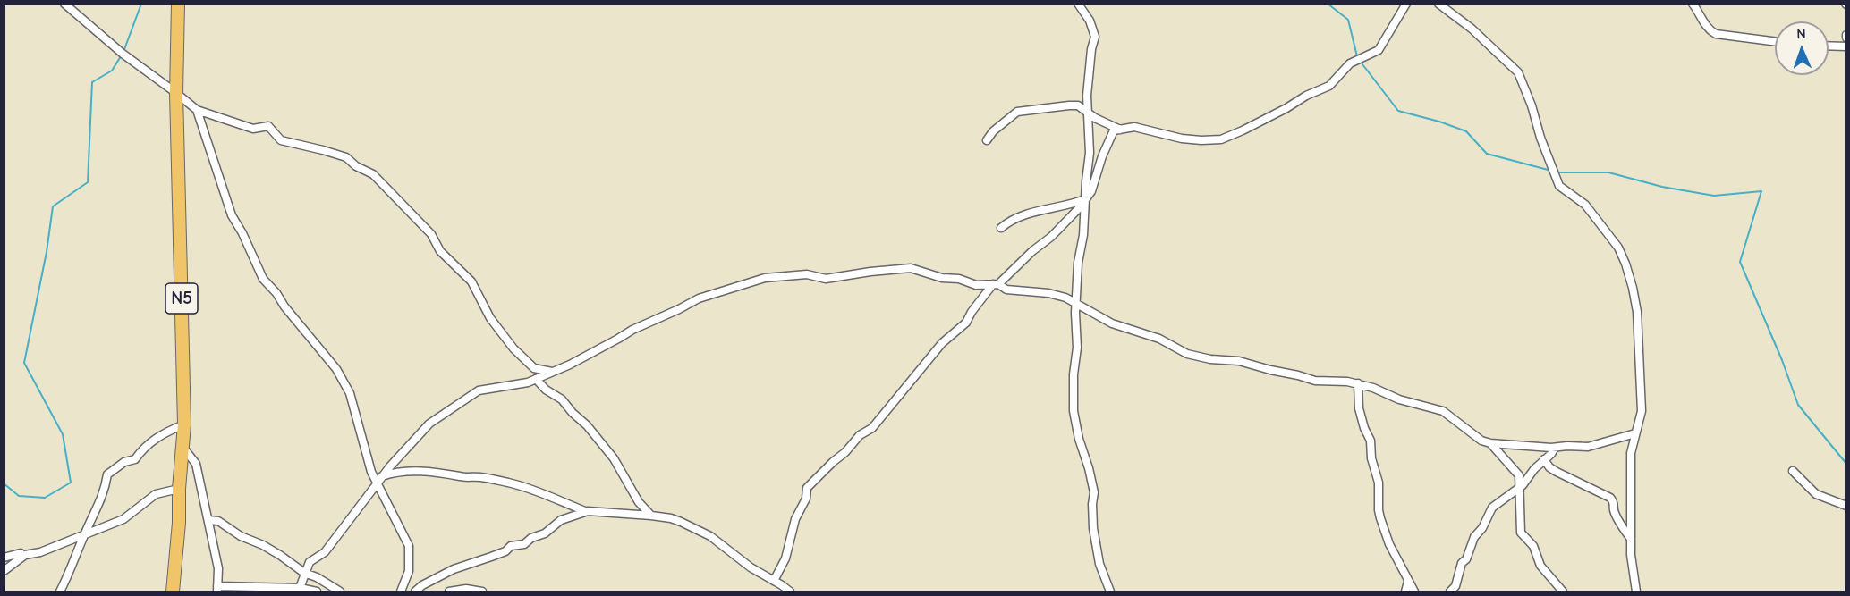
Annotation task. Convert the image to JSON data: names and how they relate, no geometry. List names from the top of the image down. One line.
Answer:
{"streets":{"highway":["N5"]},"north":"top"}
